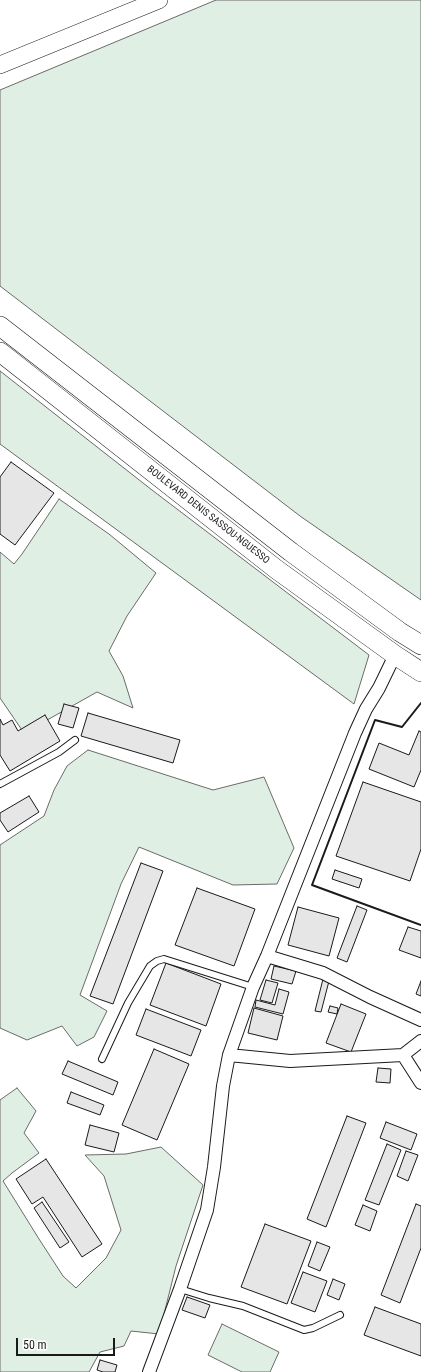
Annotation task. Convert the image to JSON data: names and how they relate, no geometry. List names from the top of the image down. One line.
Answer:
{"streets":{"main road":["BOULEVARD DENIS SASSOU-NGUESSO"]},"scale_bar":"50 m"}
